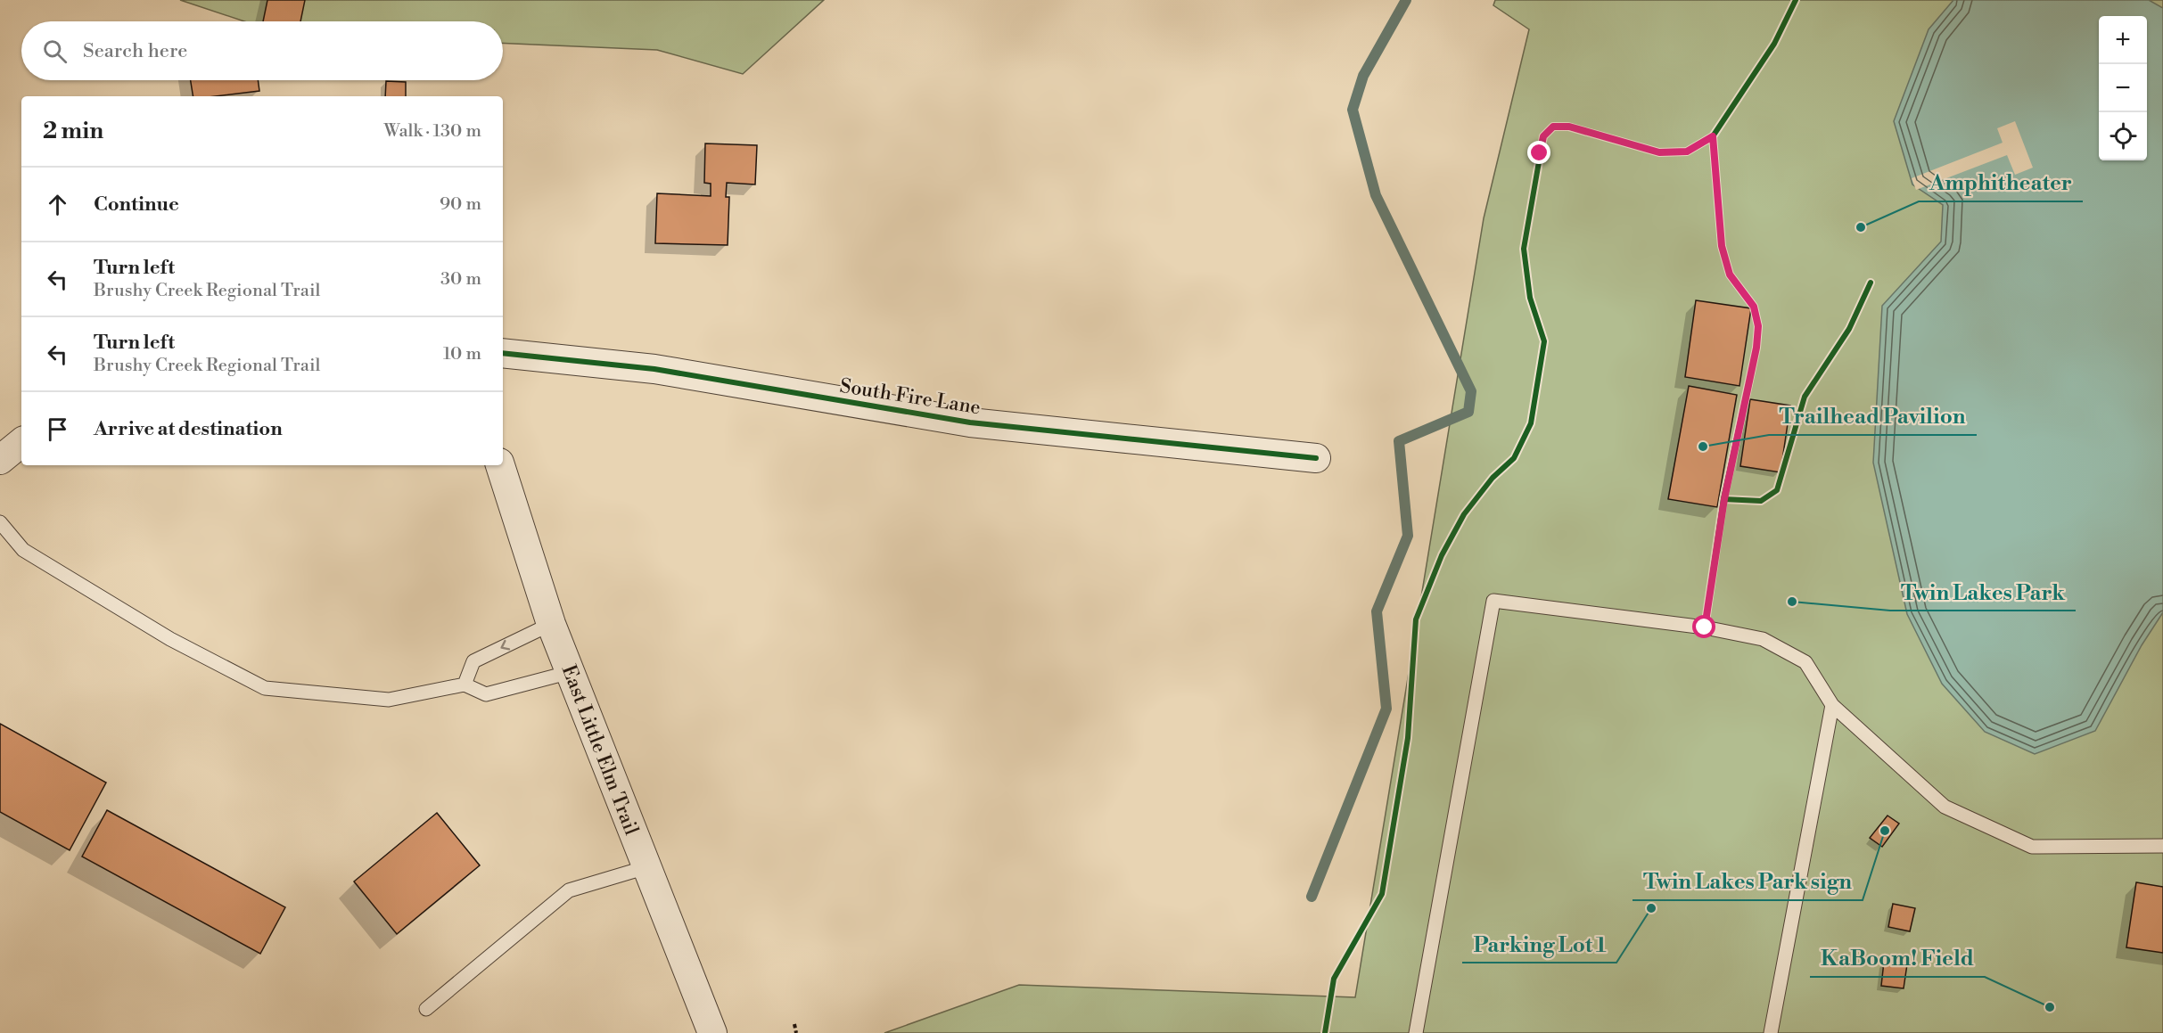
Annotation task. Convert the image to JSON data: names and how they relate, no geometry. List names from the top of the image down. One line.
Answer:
{"streets":{"street":["South Fire Lane","East Little Elm Trail"]},"places":["Amphitheater","Trailhead Pavilion","Twin Lakes Park","Twin Lakes Park sign","Parking Lot 1","KaBoom! Field"],"page":{"map_buttons":["+","−"],"search":"Search here","heading":["2 min","Walk · 130 m"],"list":[["Continue","90 m"],["Turn left","Brushy Creek Regional Trail","30 m"],["Turn left","Brushy Creek Regional Trail","10 m"],"Arrive at destination"]}}
